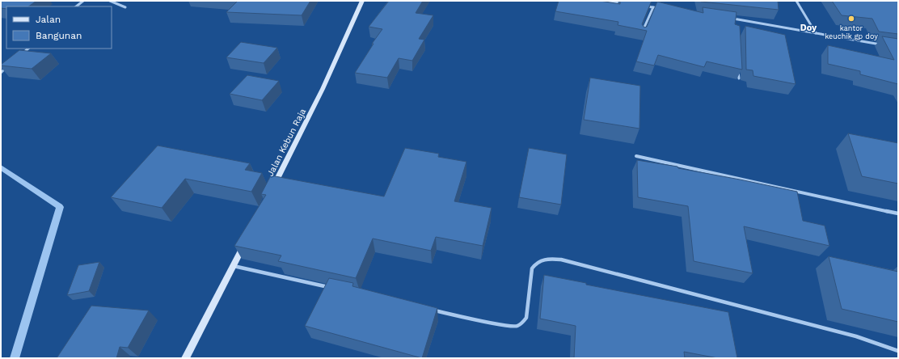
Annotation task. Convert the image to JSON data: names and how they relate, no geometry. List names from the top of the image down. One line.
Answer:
{"streets":{"street":["Jalan Kebun Raja"]},"districts":["Doy"],"places":["kantor keuchik gp doy"],"legend":["Jalan","Bangunan"]}
